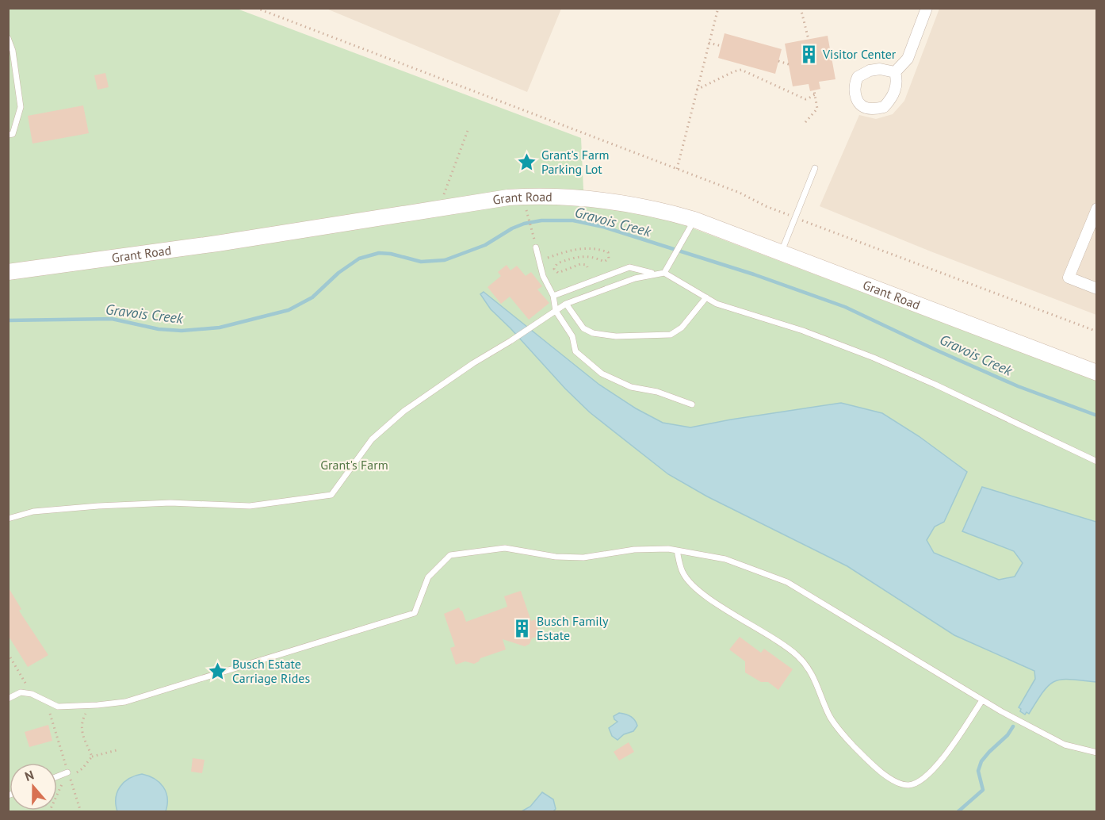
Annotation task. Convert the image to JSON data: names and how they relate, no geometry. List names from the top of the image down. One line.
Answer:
{"streets":{"street":["Grant Road"]},"water":["Gravois Creek"],"parks":["Grant's Farm"],"places":{"building":["Visitor Center","Busch Family Estate"],"place":["Grant's Farm Parking Lot","Busch Estate Carriage Rides"]},"north":"top"}
